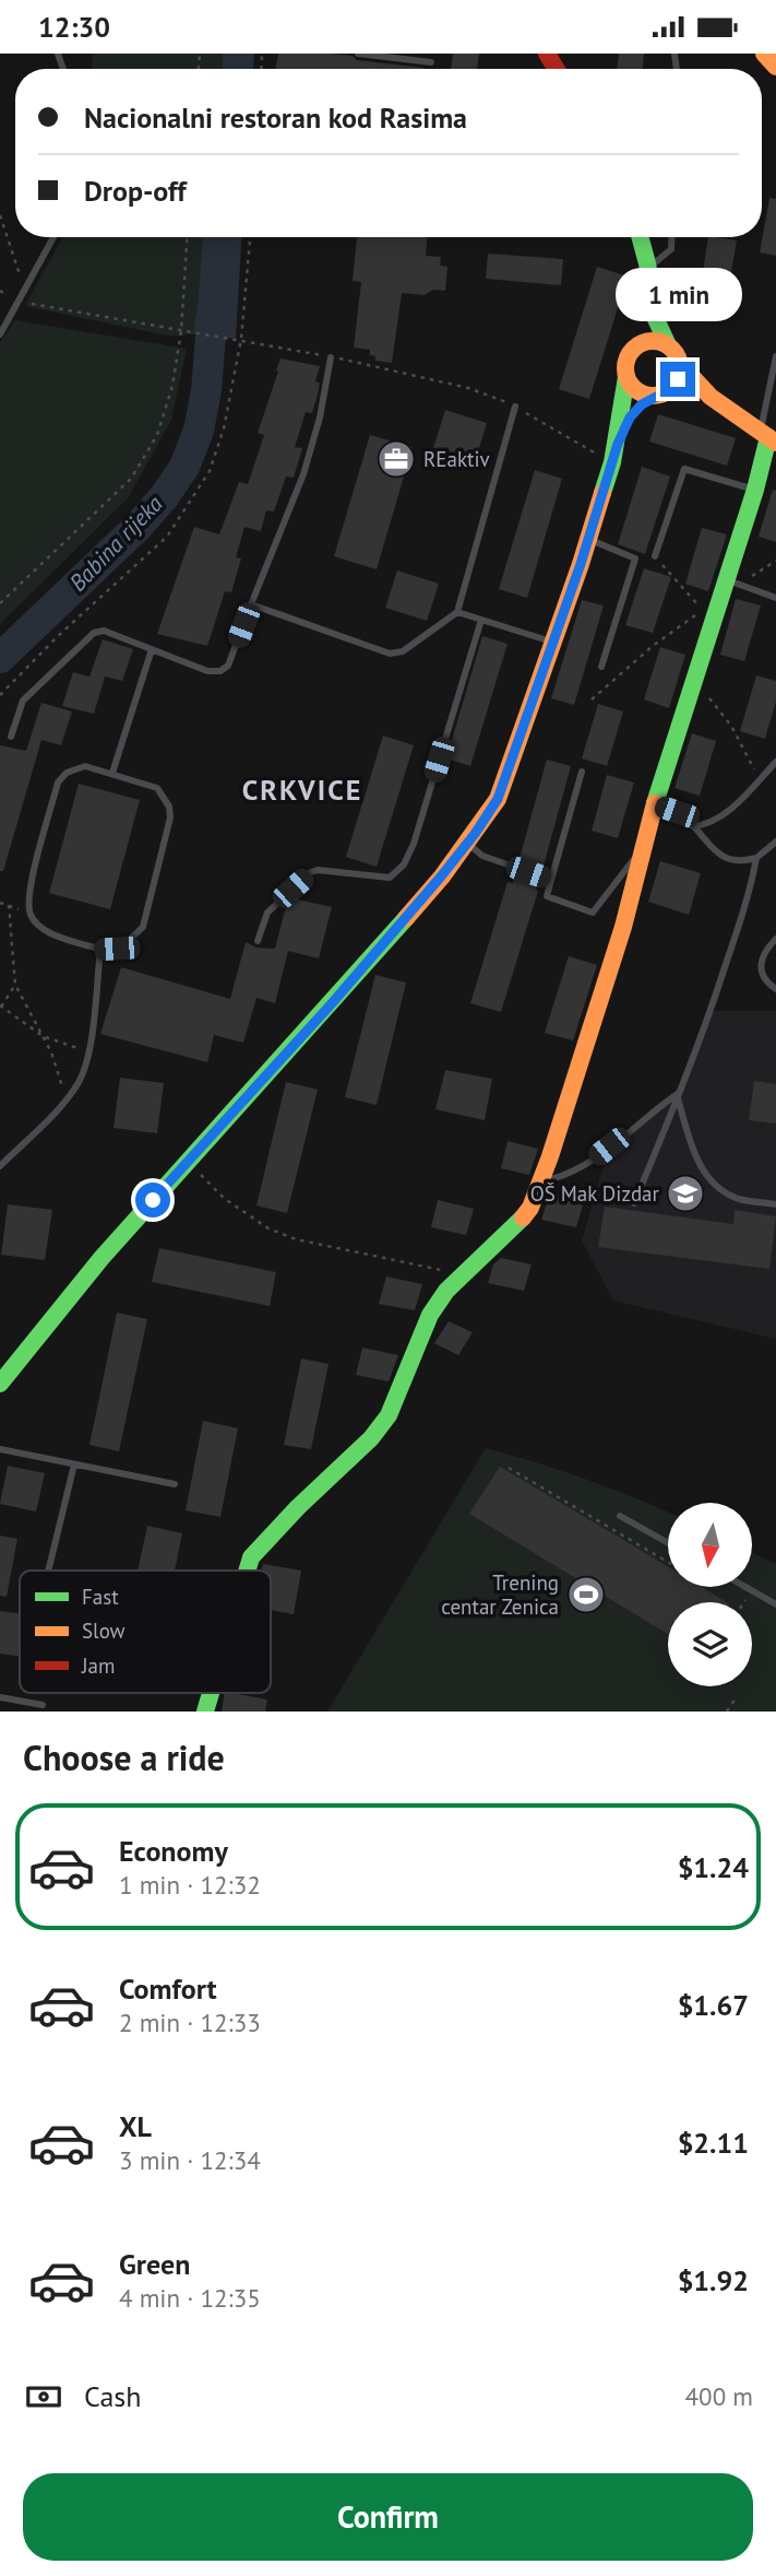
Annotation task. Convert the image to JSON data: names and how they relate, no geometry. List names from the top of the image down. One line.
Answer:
{"districts":["CRKVICE"],"water":["Babina rijeka"],"places":{"office":["REaktiv"],"school or university":["OŠ Mak Dizdar"],"sports":["Trening centar Zenica"]},"legend":["Fast","Slow","Jam"],"north":"bottom","page":{"status":"12:30","banner":["Nacionalni restoran kod Rasima","Drop-off"],"bubble":"1 min","heading":"Choose a ride","list":[{"name":"Economy","note":"1 min · 12:32","value":"$1.24"},{"name":"Comfort","note":"2 min · 12:33","value":"$1.67"},{"name":"XL","note":"3 min · 12:34","value":"$2.11"},{"name":"Green","note":"4 min · 12:35","value":"$1.92"}],"pay":["Cash","400 m"],"buttons":"Confirm"}}
